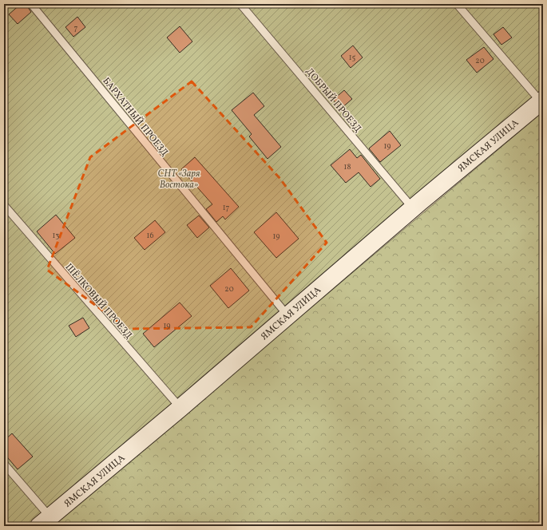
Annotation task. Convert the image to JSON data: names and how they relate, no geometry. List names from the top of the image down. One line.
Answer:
{"streets":{"street":["ЯМСКАЯ УЛИЦА"],"lane":["ДОБРЫЙ ПРОЕЗД","БАРХАТНЫЙ ПРОЕЗД","ШЁЛКОВЫЙ ПРОЕЗД"]},"crossings":[["ДОБРЫЙ ПРОЕЗД","ЯМСКАЯ УЛИЦА"],["БАРХАТНЫЙ ПРОЕЗД","ЯМСКАЯ УЛИЦА"],["ЯМСКАЯ УЛИЦА","ШЁЛКОВЫЙ ПРОЕЗД"]],"parks":["СНТ «Заря Востока»"],"house_numbers":["7","15","20","19","18","17","13","16","19","20","19"]}
